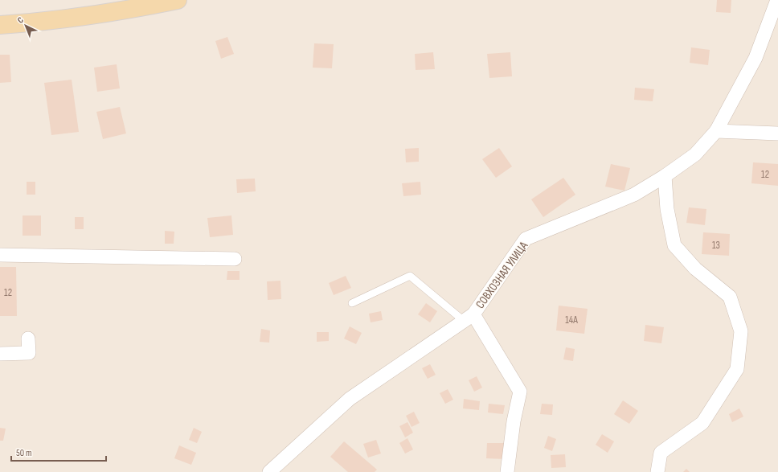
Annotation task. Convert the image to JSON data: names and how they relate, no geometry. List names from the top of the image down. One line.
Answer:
{"streets":{"street":["СОВХОЗНАЯ УЛИЦА"]},"house_numbers":["12","13","12","14А"],"scale_bar":"50 m","north":"top left"}
